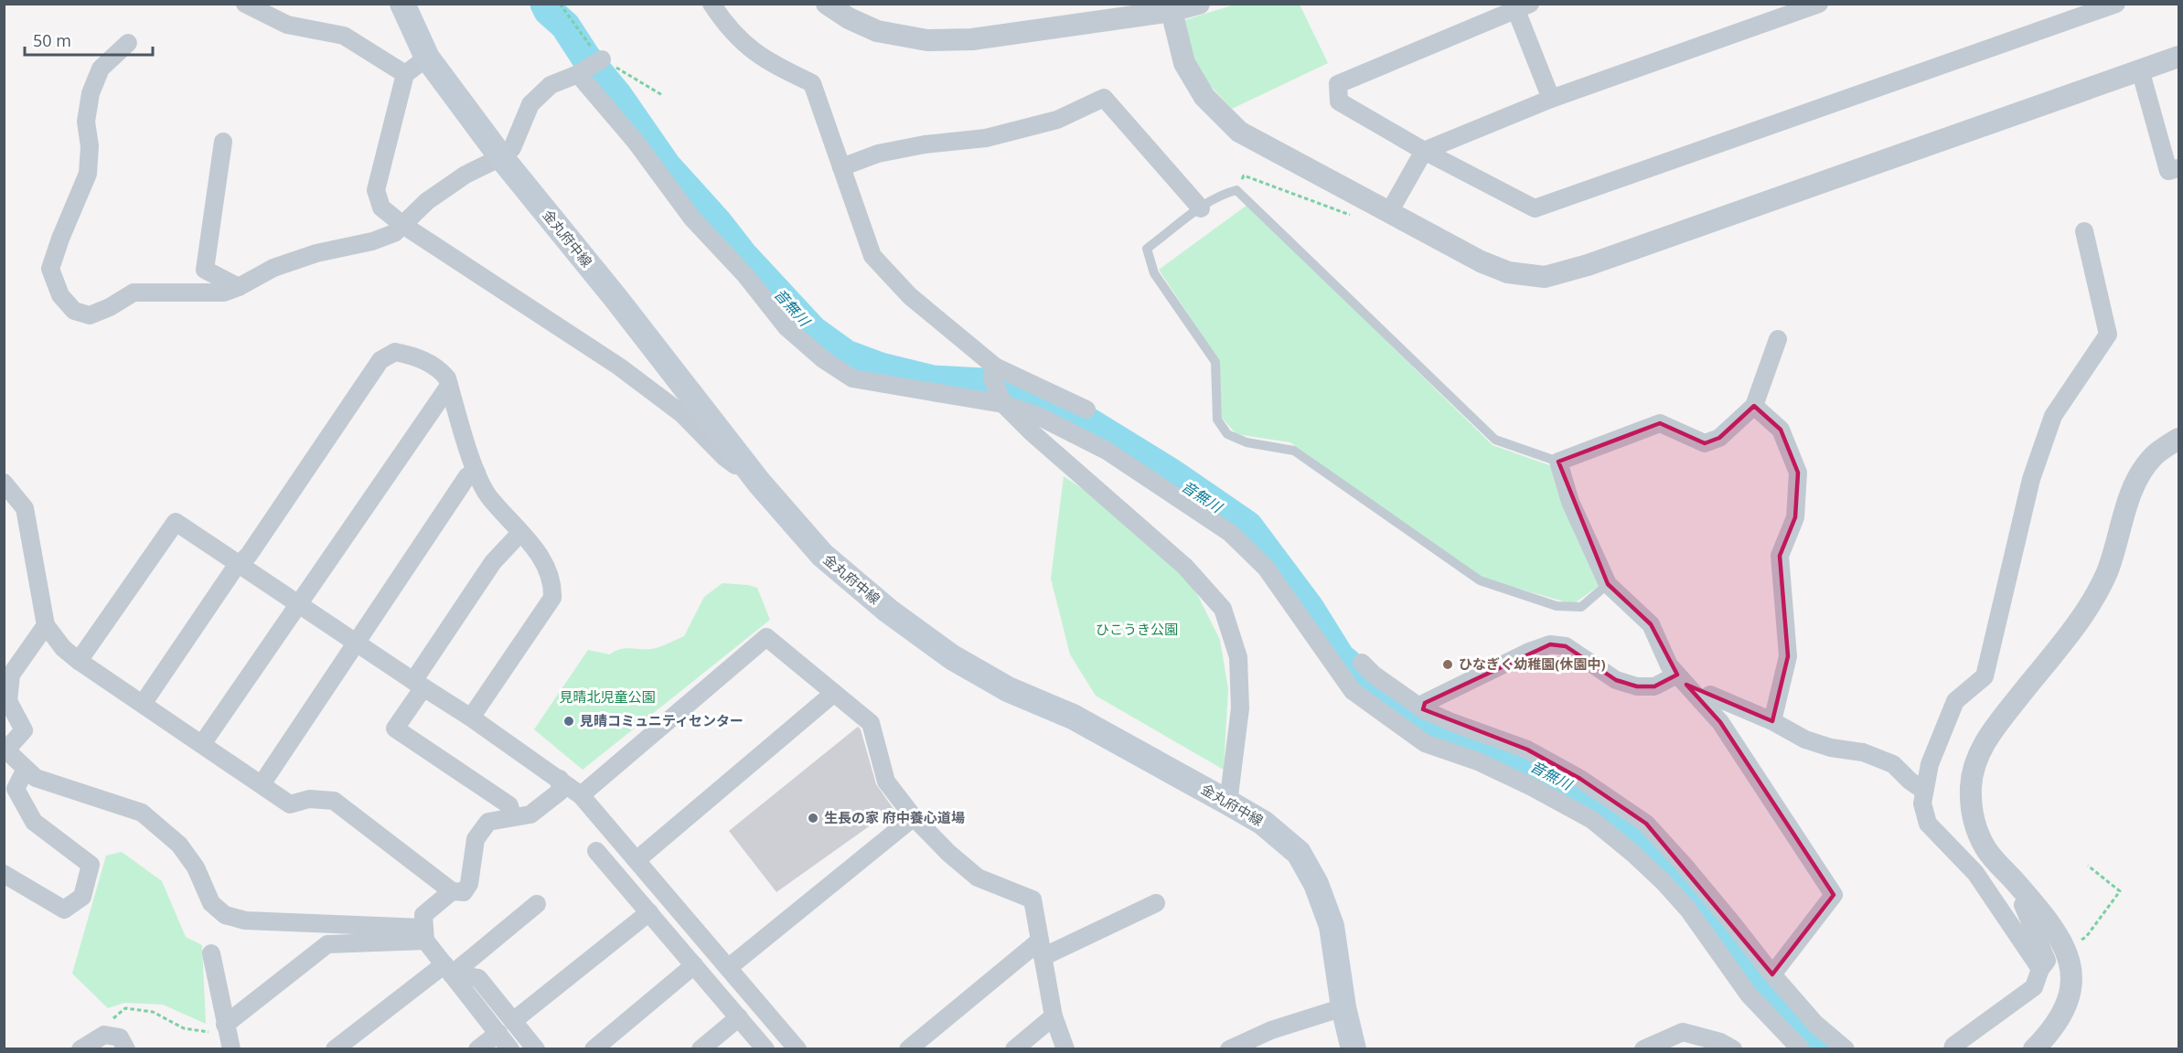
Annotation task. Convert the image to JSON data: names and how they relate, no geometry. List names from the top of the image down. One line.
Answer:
{"streets":{"main road":["金丸府中線"]},"water":["音無川"],"parks":["ひこうき公園","見晴北児童公園"],"places":["ひなぎく幼稚園(休園中)","見晴コミュニティセンター","生長の家 府中養心道場"],"scale_bar":"50 m"}
